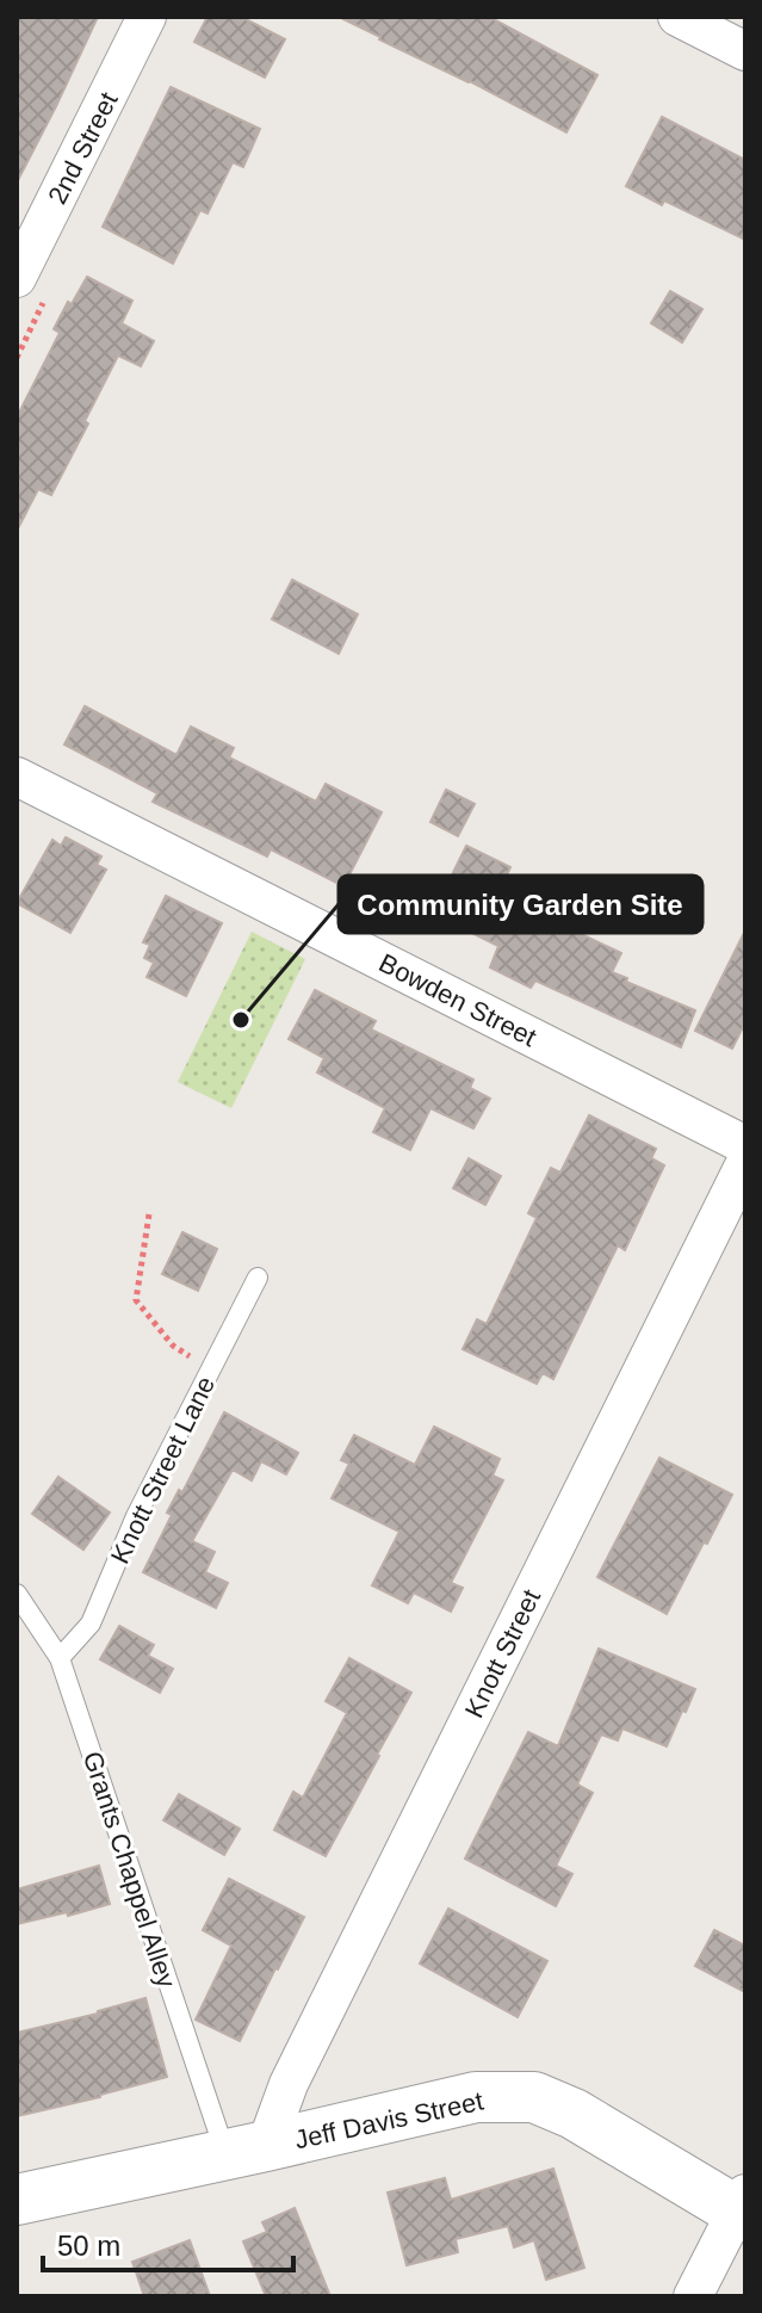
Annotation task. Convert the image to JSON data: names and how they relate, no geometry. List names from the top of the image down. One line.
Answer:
{"streets":{"street":["2nd Street","Bowden Street","Knott Street","Jeff Davis Street"],"lane":["Knott Street Lane","Grants Chappel Alley"]},"crossings":[["Knott Street Lane","Grants Chappel Alley"],["Knott Street","Grants Chappel Alley"],["Knott Street","Jeff Davis Street"],["Grants Chappel Alley","Jeff Davis Street"]],"places":["Community Garden Site"],"scale_bar":"50 m"}
